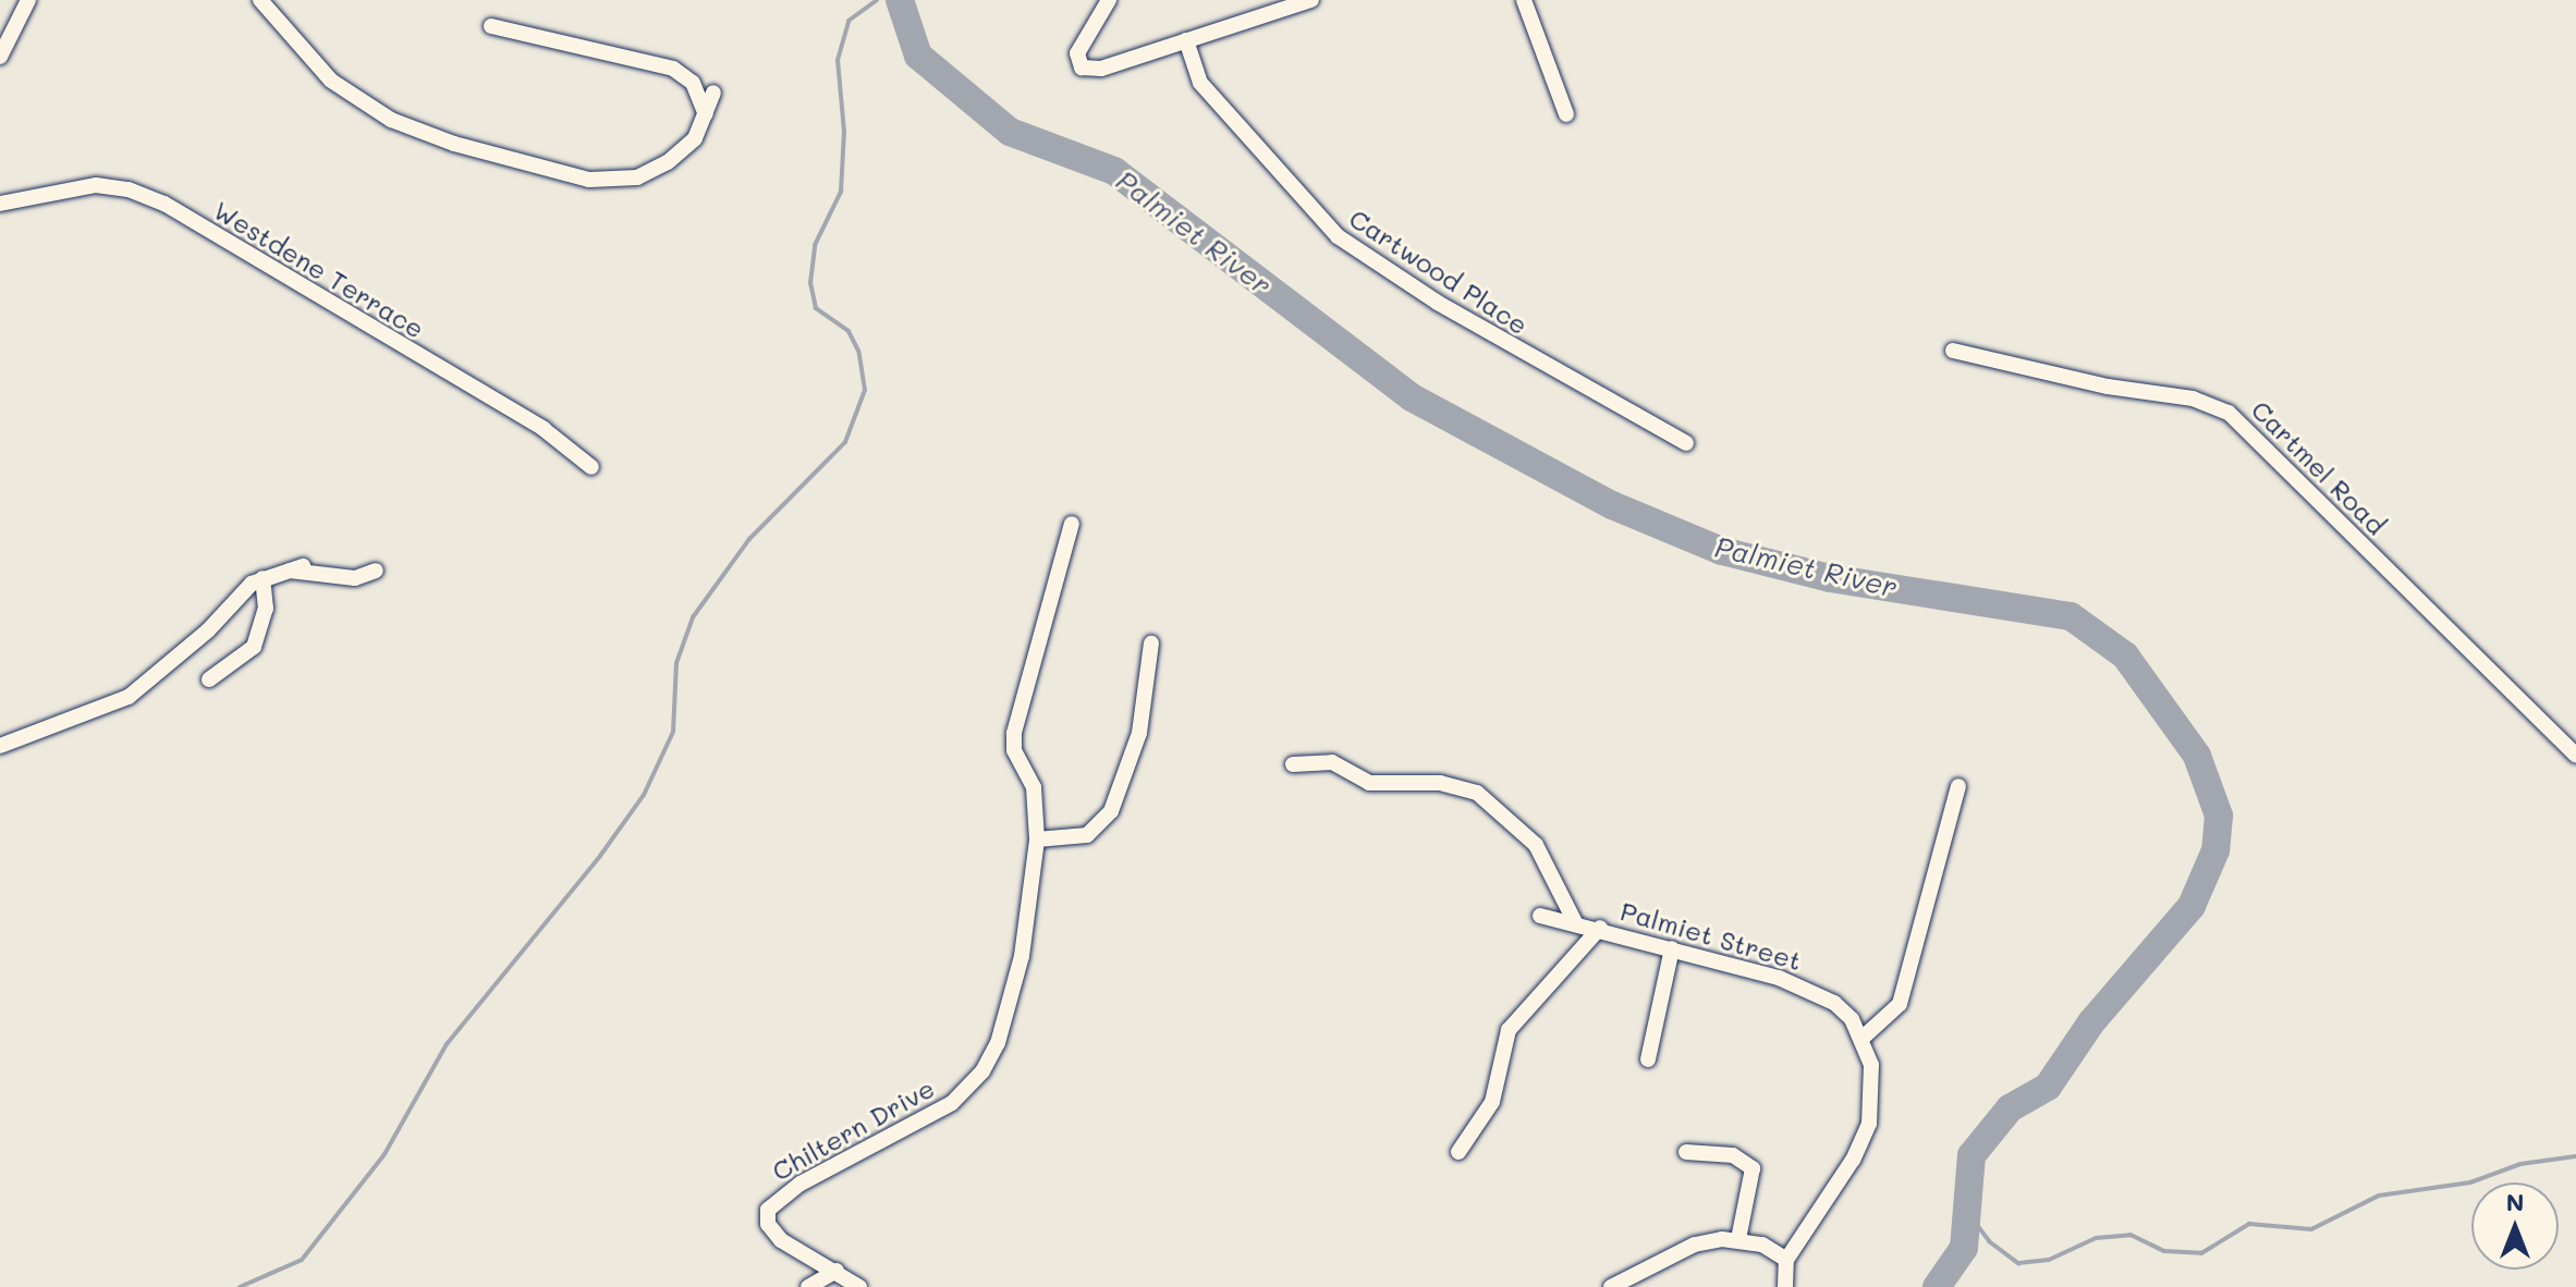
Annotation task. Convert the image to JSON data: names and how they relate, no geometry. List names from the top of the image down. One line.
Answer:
{"streets":{"street":["Westdene Terrace","Cartwood Place","Cartmel Road","Palmiet Street","Chiltern Drive"]},"water":["Palmiet River"],"north":"top"}
